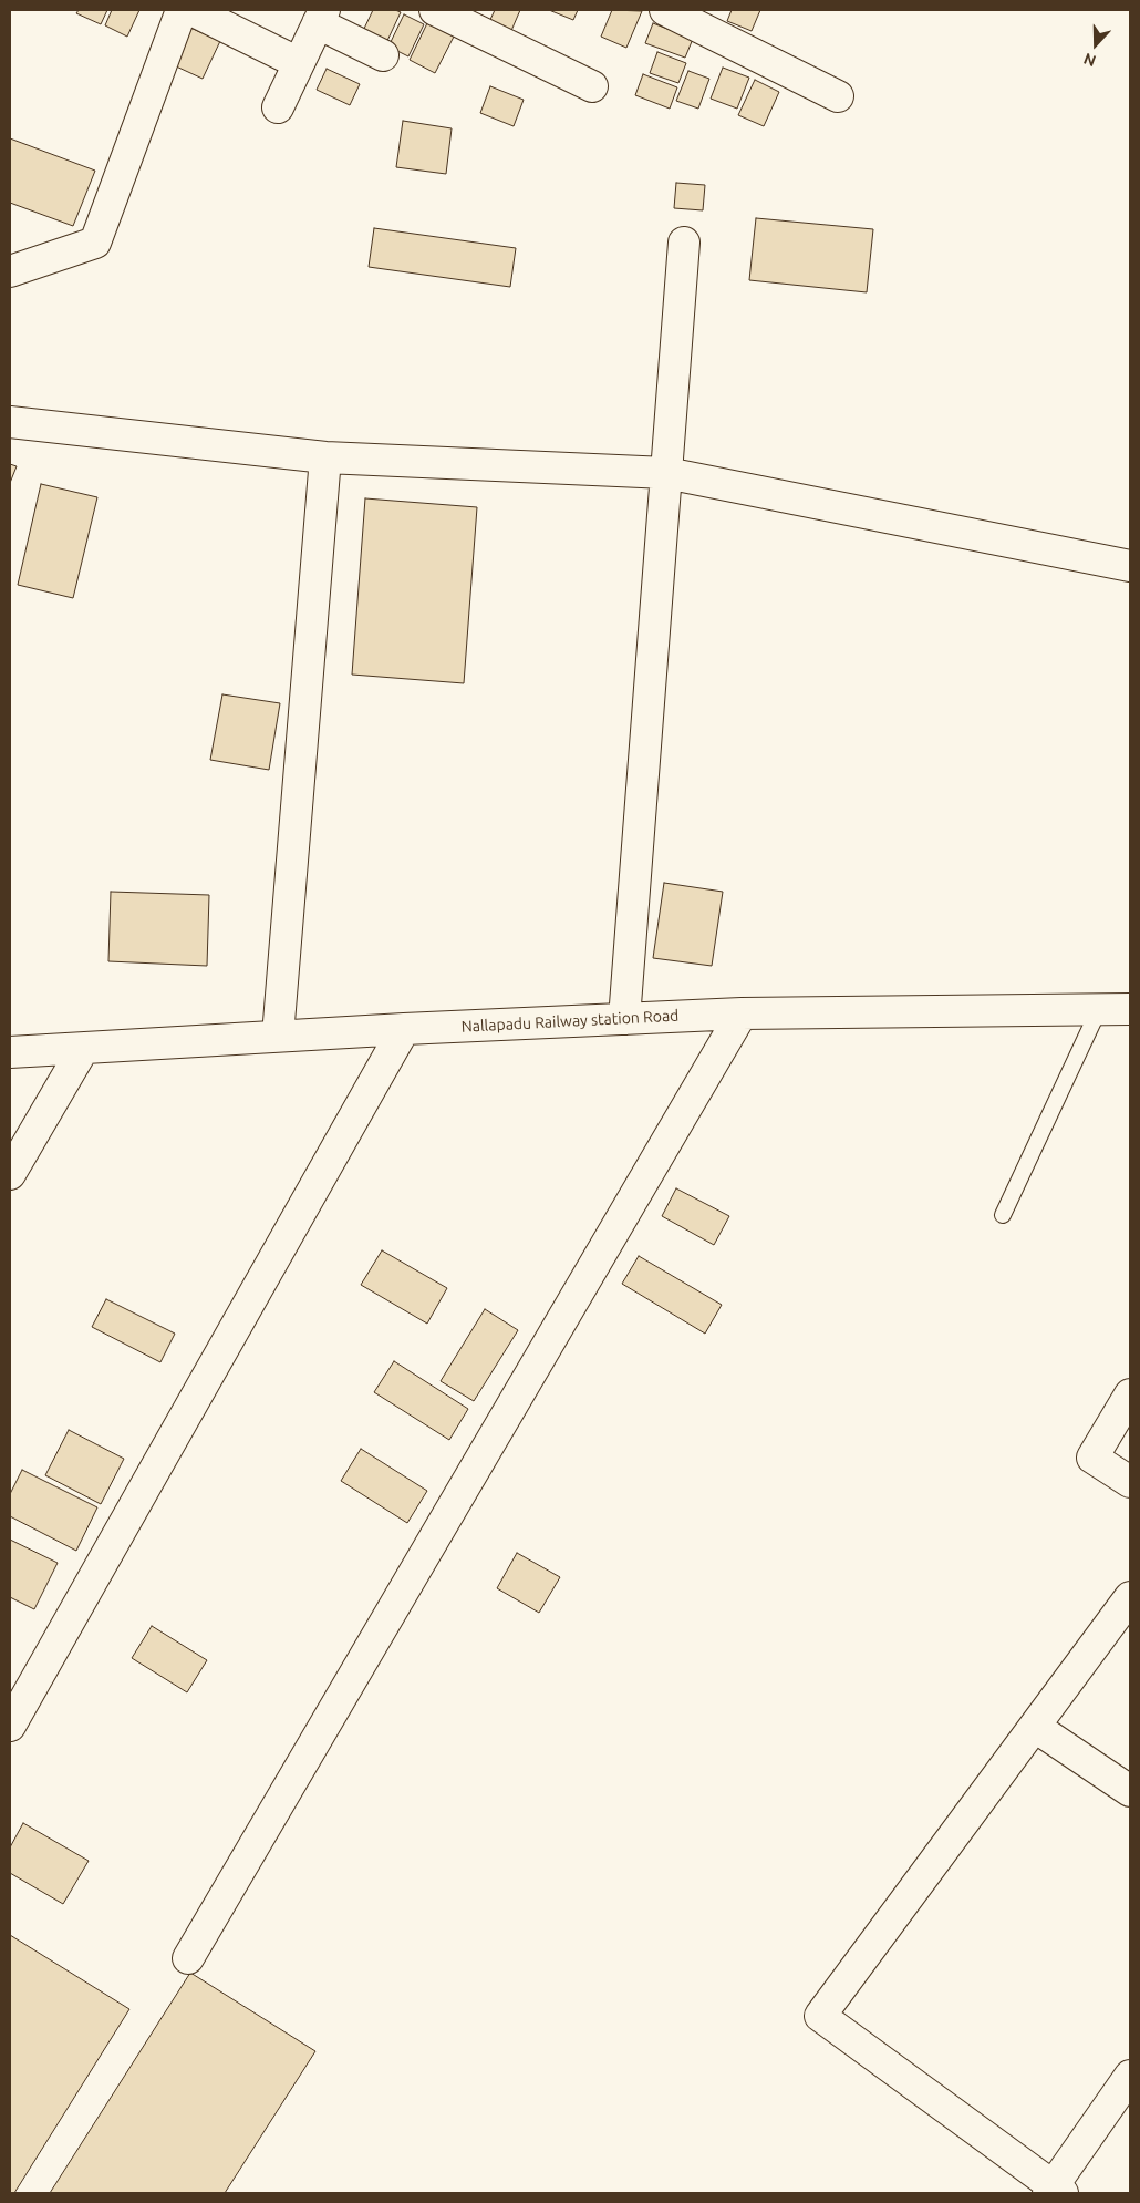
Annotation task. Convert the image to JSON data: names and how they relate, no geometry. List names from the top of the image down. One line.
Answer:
{"streets":{"street":["Nallapadu Railway station Road"]},"north":"bottom"}
